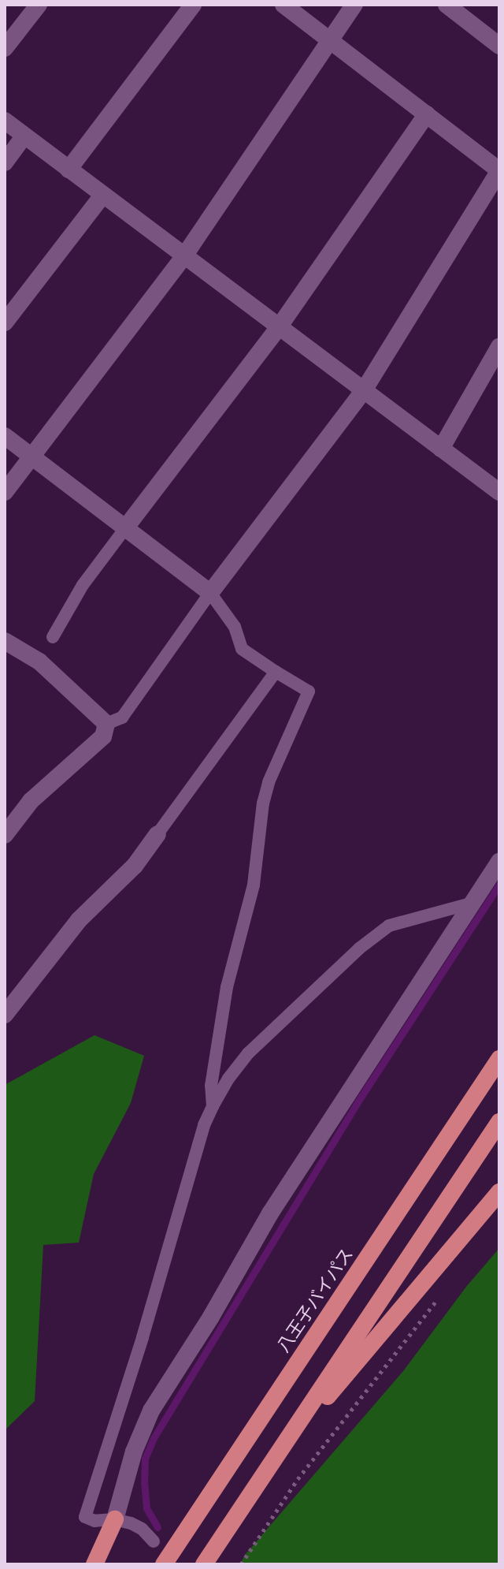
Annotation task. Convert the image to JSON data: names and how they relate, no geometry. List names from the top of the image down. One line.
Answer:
{"streets":{"highway":["八王子バイパス"]}}
